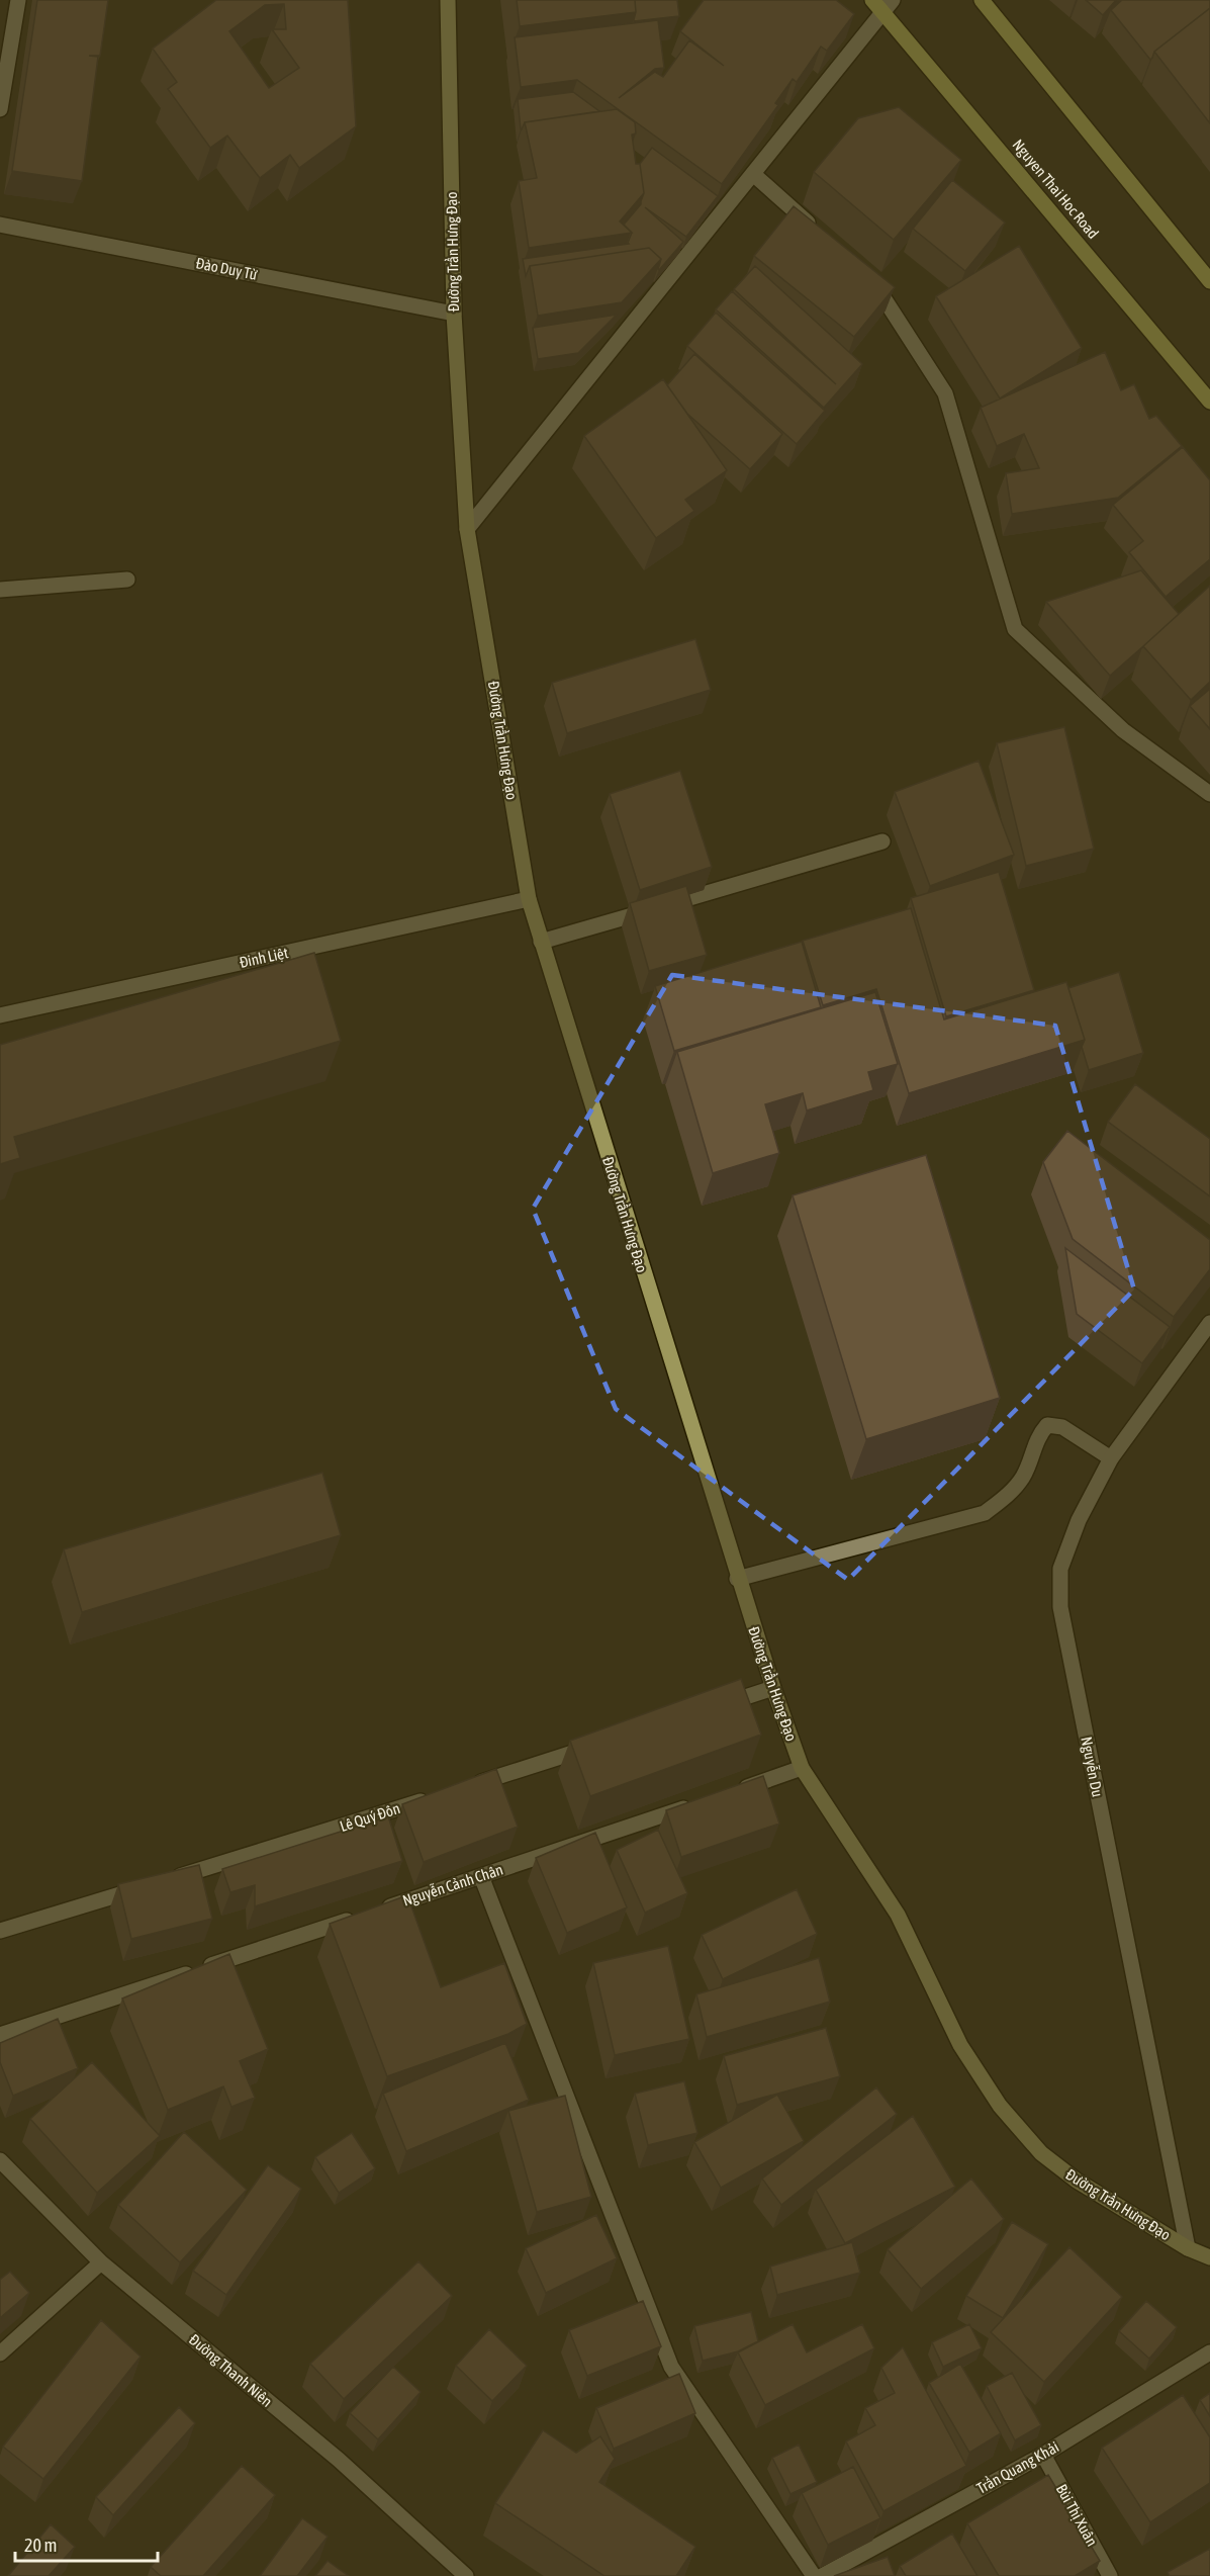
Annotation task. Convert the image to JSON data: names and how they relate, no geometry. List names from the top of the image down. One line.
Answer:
{"streets":{"main road":["Nguyen Thai Hoc Road"],"street":["Đường Trần Hưng Đạo","Đào Duy Từ","Đinh Liệt","Nguyễn Du","Lê Quý Đôn","Nguyễn Cảnh Chân","Đường Thanh Niên","Trần Quang Khải","Bùi Thị Xuân"]},"crossings":[["Đường Trần Hưng Đạo","Đào Duy Từ"],["Đường Trần Hưng Đạo","Đinh Liệt"],["Đường Trần Hưng Đạo","Nguyễn Du"],["Trần Quang Khải","Bùi Thị Xuân"]],"scale_bar":"20 m"}
